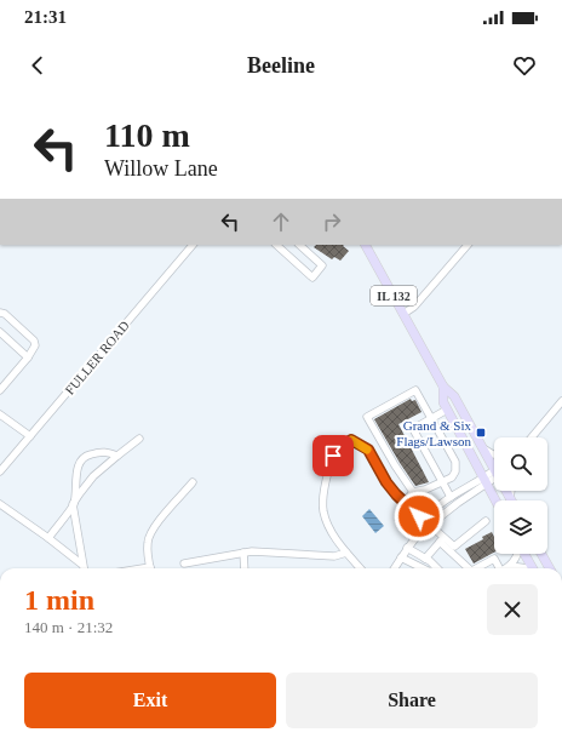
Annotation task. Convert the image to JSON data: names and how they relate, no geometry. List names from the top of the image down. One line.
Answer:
{"streets":{"main road":["IL 132"],"street":["FULLER ROAD"]},"places":{"transit":["Grand & Six Flags/Lawson"]},"page":{"status":"21:31","header":"Beeline","turn":["110 m","Willow Lane"],"heading":["1 min","140 m · 21:32"],"buttons":["Exit","Share"]}}
